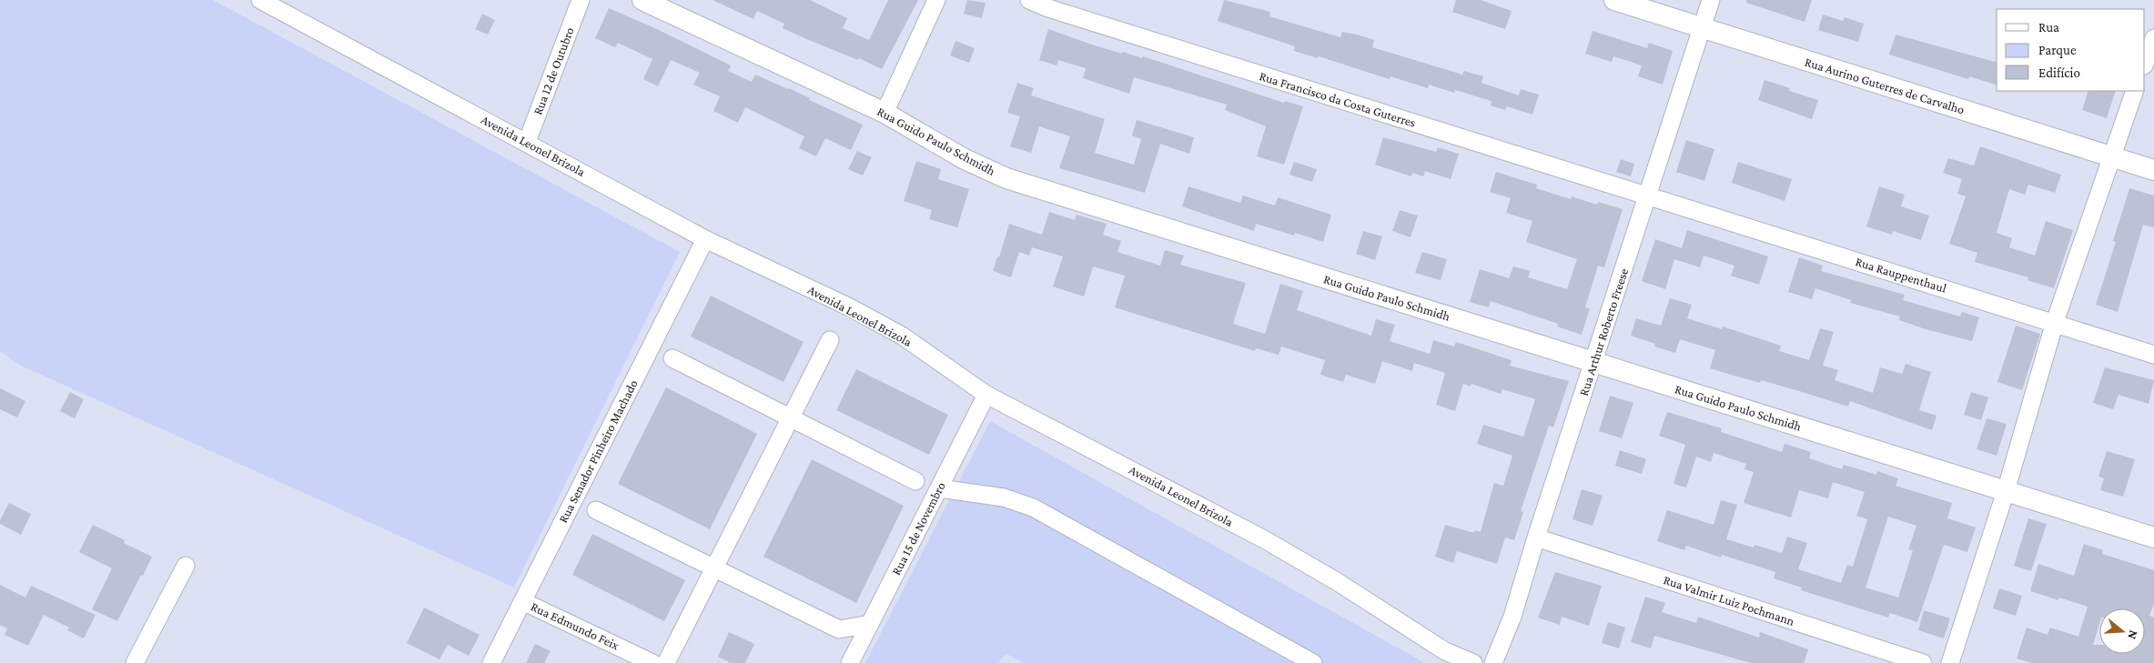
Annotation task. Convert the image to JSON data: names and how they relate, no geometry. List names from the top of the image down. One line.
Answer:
{"streets":{"street":["Rua 12 de Outubro","Rua Aurino Guterres de Carvalho","Rua Francisco da Costa Guterres","Rua Guido Paulo Schmidh","Avenida Leonel Brizola","Rua Rauppenthaul","Rua Arthur Roberto Freese","Rua Senador Pinheiro Machado","Rua 15 de Novembro","Rua Valmir Luiz Pochmann","Rua Edmundo Feix"]},"crossings":[["Rua 12 de Outubro","Avenida Leonel Brizola"],["Rua Aurino Guterres de Carvalho","Rua Arthur Roberto Freese"],["Rua Francisco da Costa Guterres","Rua Rauppenthaul"],["Rua Francisco da Costa Guterres","Rua Arthur Roberto Freese"],["Rua Guido Paulo Schmidh","Rua Arthur Roberto Freese"],["Avenida Leonel Brizola","Rua Senador Pinheiro Machado"],["Avenida Leonel Brizola","Rua 15 de Novembro"],["Rua Rauppenthaul","Rua Arthur Roberto Freese"],["Rua Arthur Roberto Freese","Rua Valmir Luiz Pochmann"],["Rua Senador Pinheiro Machado","Rua Edmundo Feix"]],"legend":["Rua","Parque","Edifício"],"north":"right"}
